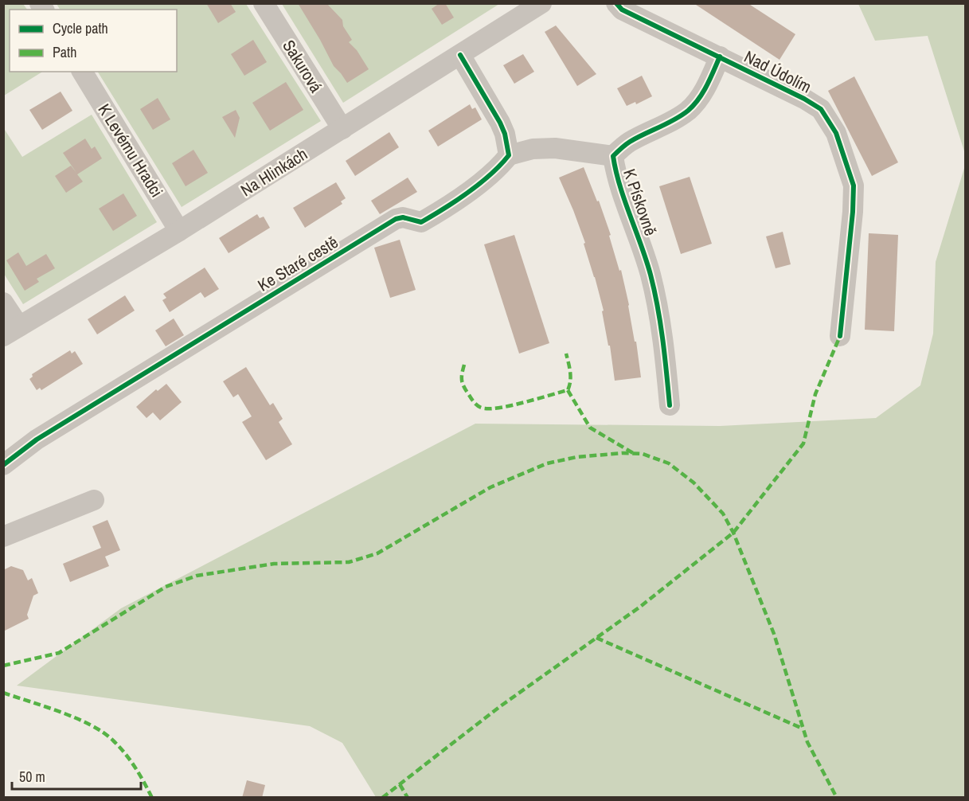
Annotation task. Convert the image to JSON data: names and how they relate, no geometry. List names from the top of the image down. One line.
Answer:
{"streets":{"street":["Sakurová","Nad Údolím","K Levému Hradci","Na Hlinkách","K Pískovně","Ke Staré cestě"]},"crossings":[["Sakurová","Na Hlinkách"],["Nad Údolím","K Pískovně"],["K Levému Hradci","Na Hlinkách"]],"legend":["Cycle path","Path"],"scale_bar":"50 m"}
